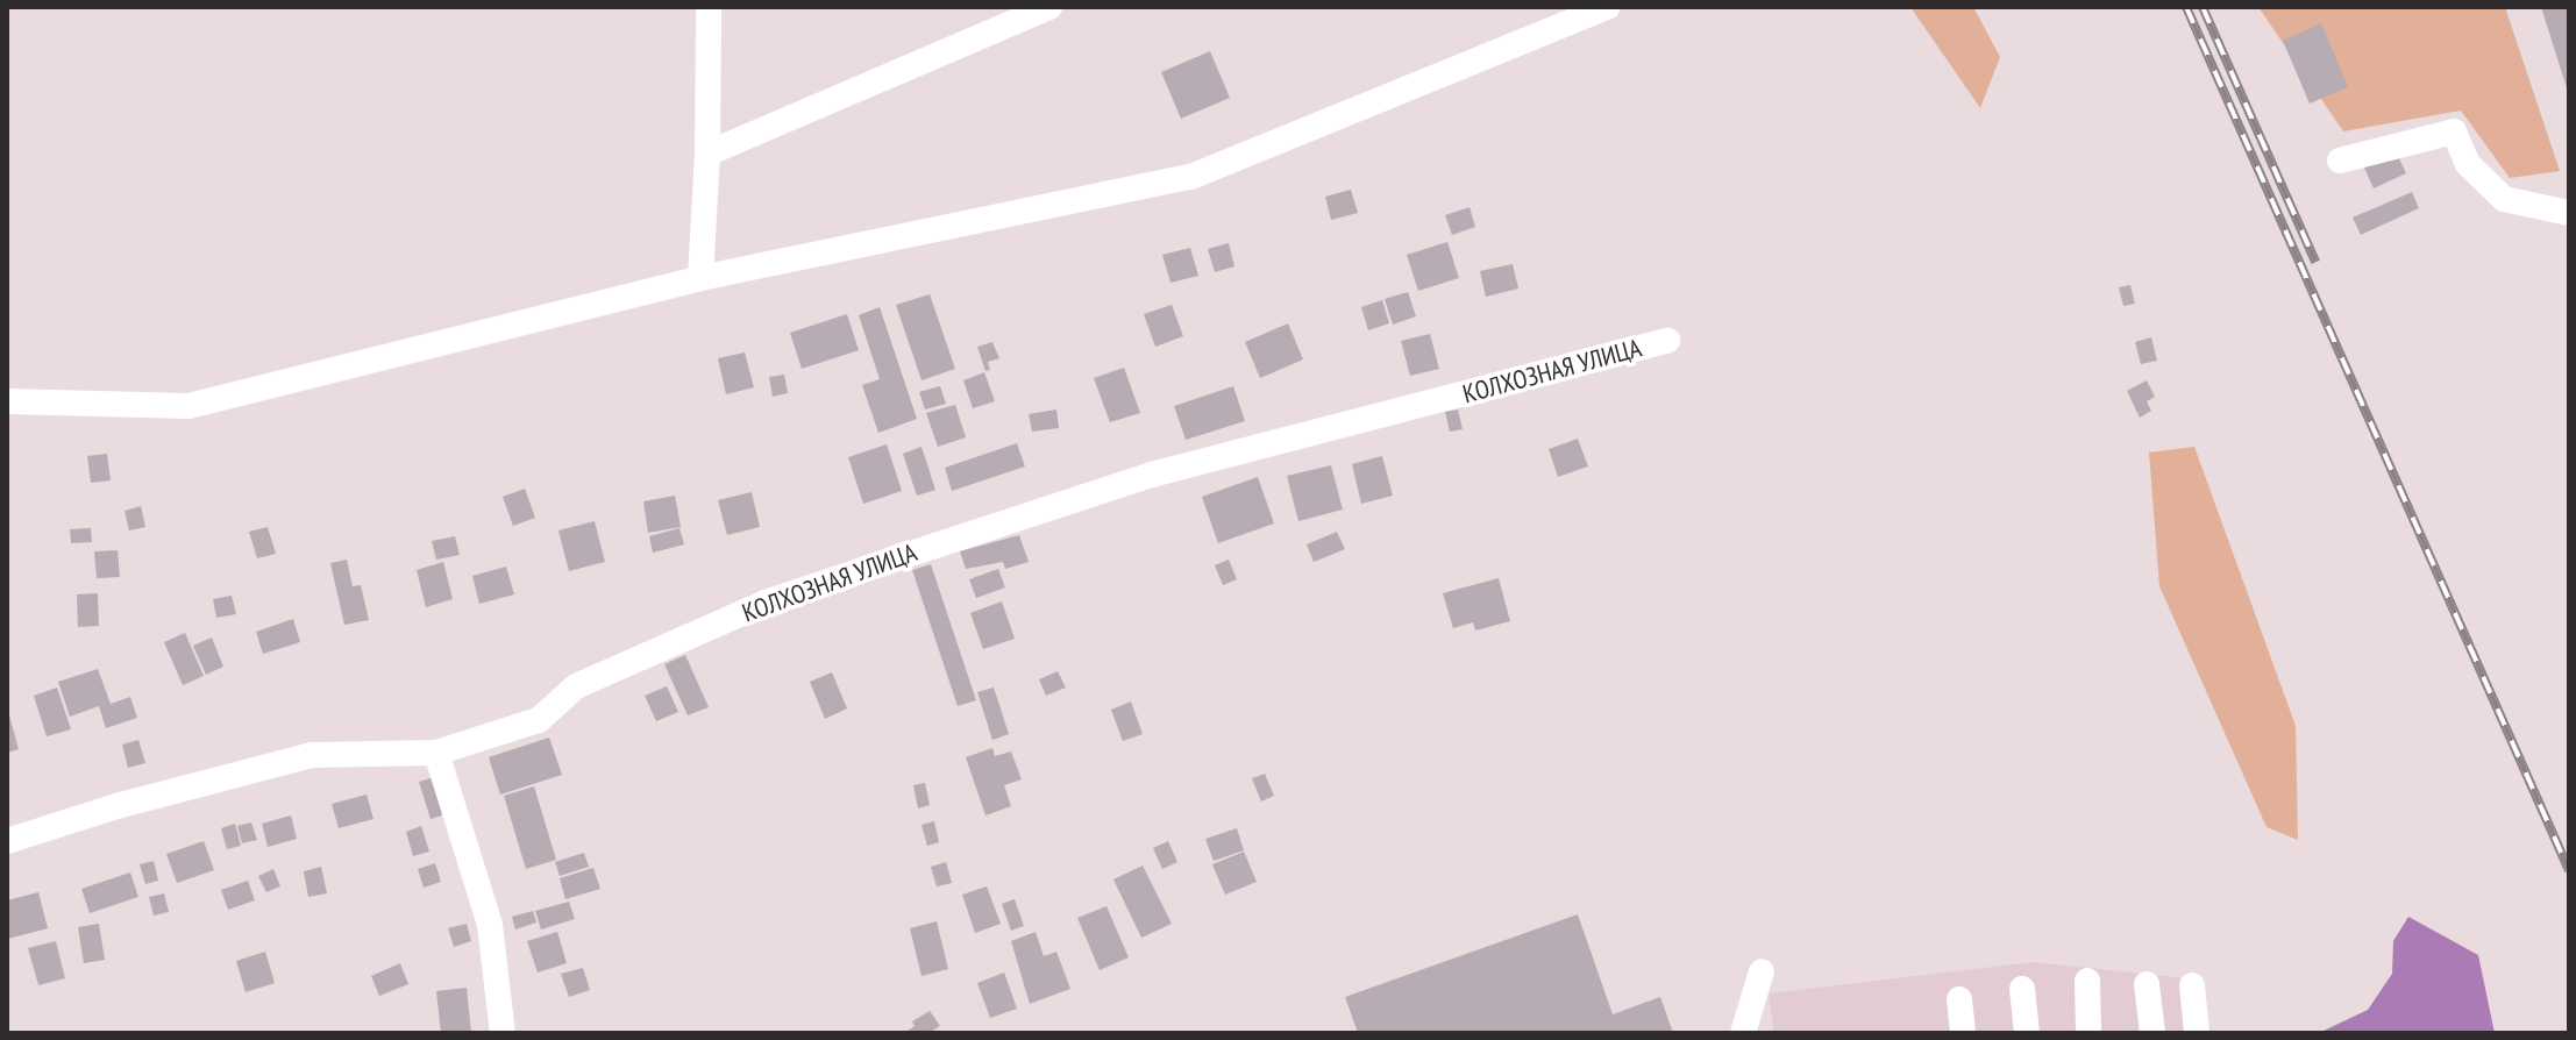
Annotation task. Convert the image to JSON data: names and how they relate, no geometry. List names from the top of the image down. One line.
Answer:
{"streets":{"street":["КОЛХОЗНАЯ УЛИЦА"]}}
